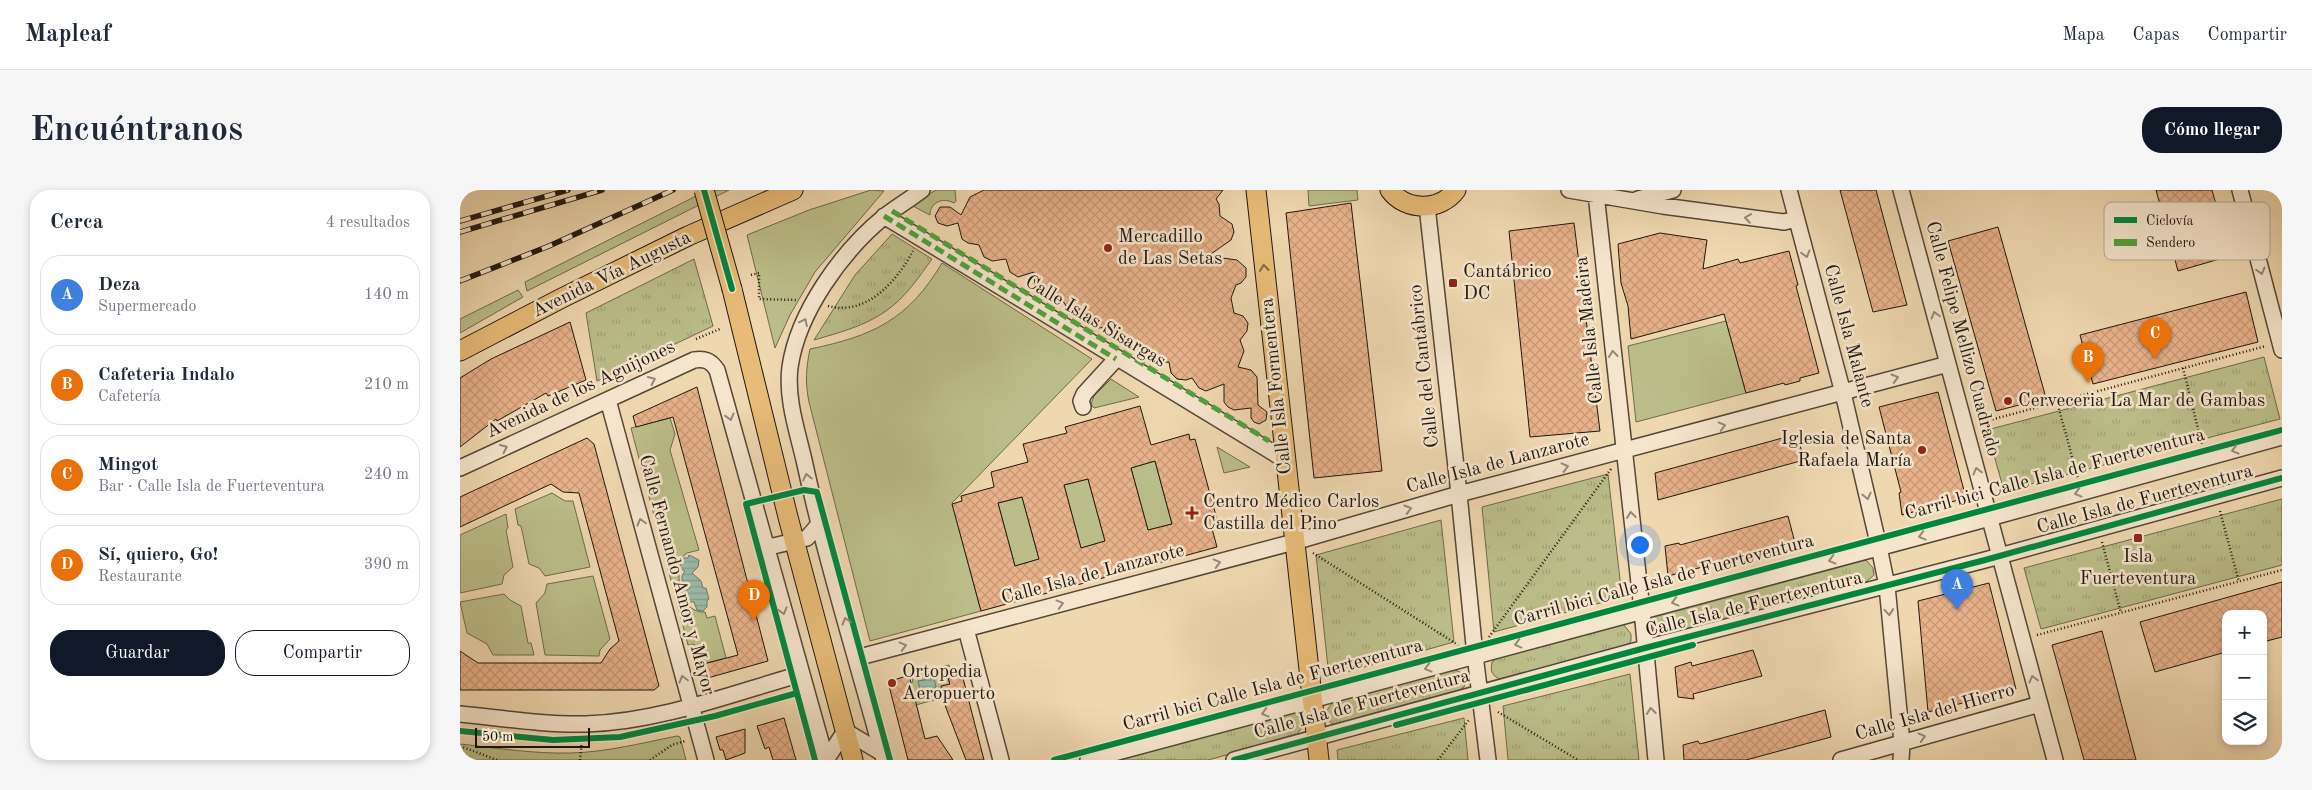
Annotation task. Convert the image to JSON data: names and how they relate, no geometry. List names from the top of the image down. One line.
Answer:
{"streets":{"main road":["Avenida Vía Augusta","Calle Isla Formentera"],"street":["Calle Islas Sisargas","Calle Isla Madeira","Calle Isla Malante","Calle Felipe Mellizo Cuadrado","Calle del Cantábrico","Avenida de los Aguijones","Calle Isla de Lanzarote","Calle Isla de Fuerteventura","Calle Fernando Amor y Mayor","Calle Isla del Hierro"],"cycle path":["Carril bici Calle Isla de Fuerteventura"]},"crossings":[["Calle Islas Sisargas","Calle Isla Formentera"],["Calle Isla Madeira","Calle Isla de Lanzarote"],["Calle Isla Madeira","Calle Isla de Fuerteventura"],["Calle Isla Malante","Calle Isla de Lanzarote"],["Calle Isla Malante","Calle Isla de Fuerteventura"],["Calle Isla Malante","Calle Isla del Hierro"],["Calle Felipe Mellizo Cuadrado","Calle Isla de Lanzarote"],["Calle Felipe Mellizo Cuadrado","Calle Isla de Fuerteventura"],["Calle Felipe Mellizo Cuadrado","Calle Isla del Hierro"],["Calle del Cantábrico","Calle Isla de Lanzarote"],["Calle del Cantábrico","Carril bici Calle Isla de Fuerteventura"],["Calle del Cantábrico","Calle Isla de Fuerteventura"],["Calle Isla Formentera","Calle Isla de Lanzarote"],["Calle Isla Formentera","Calle Isla de Fuerteventura"],["Avenida de los Aguijones","Calle Fernando Amor y Mayor"],["Carril bici Calle Isla de Fuerteventura","Calle Isla de Fuerteventura"]],"one_way":["Calle Isla Madeira","Calle Isla Malante","Calle Felipe Mellizo Cuadrado","Calle Isla Formentera","Calle Isla de Lanzarote","Calle Isla del Hierro"],"places":{"other":["Mercadillo de Las Setas","Cerveceria La Mar de Gambas","Iglesia de Santa Rafaela María","Ortopedia Aeropuerto"],"transit":["Cantábrico DC","Isla Fuerteventura"],"health":["Centro Médico Carlos Castilla del Pino"]},"legend":["Ciclovía","Sendero"],"scale_bar":"50 m","page":{"header":"Mapleaf","nav":["Mapa","Capas","Compartir"],"buttons":["Cómo llegar",["Guardar","Compartir"]],"title":"Encuéntranos","heading":["Cerca","4 resultados"],"list":[{"mark":"A","name":"Deza","note":"Supermercado","value":"140 m"},{"mark":"B","name":"Cafeteria Indalo","note":"Cafetería","value":"210 m"},{"mark":"C","name":"Mingot","note":"Bar · Calle Isla de Fuerteventura","value":"240 m"},{"mark":"D","name":"Sí, quiero, Go!","note":"Restaurante","value":"390 m"}],"pins":["C","B","A","D"],"map_buttons":["+","−"],"scale":"50 m"}}
